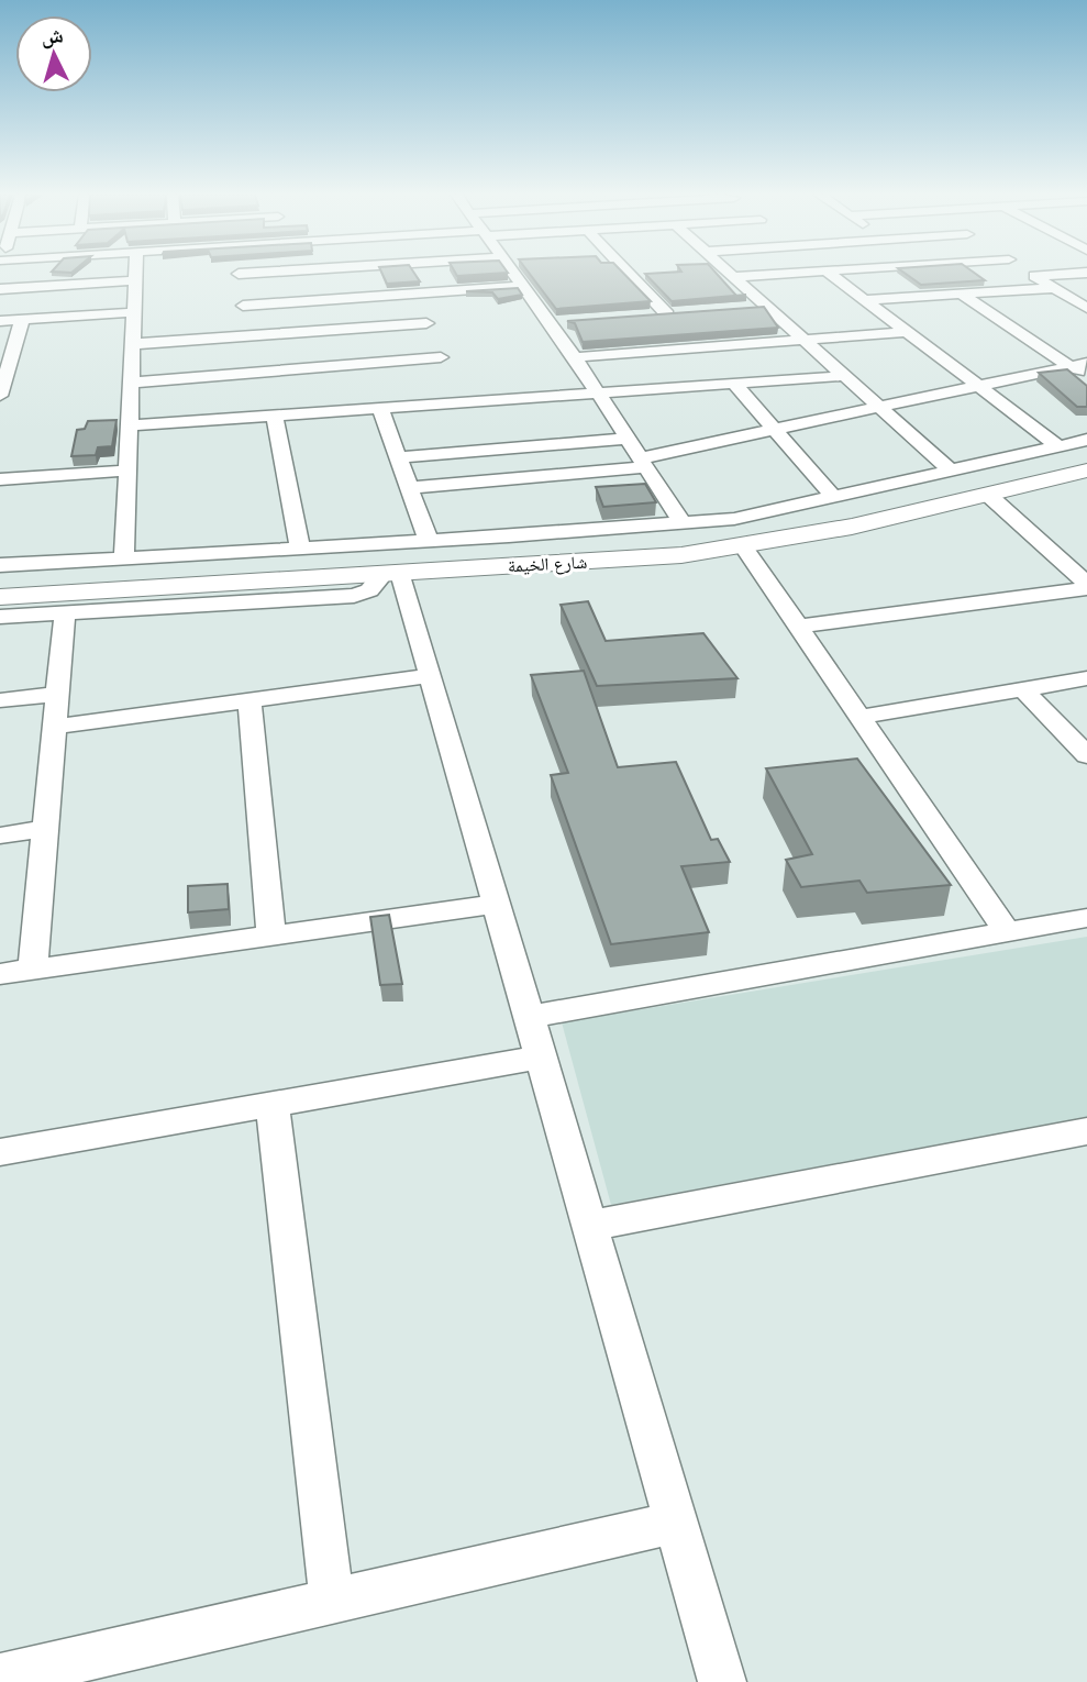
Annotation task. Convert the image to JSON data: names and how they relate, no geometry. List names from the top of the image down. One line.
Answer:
{"streets":{"street":["شارع الخيمة"]},"north":"top"}
